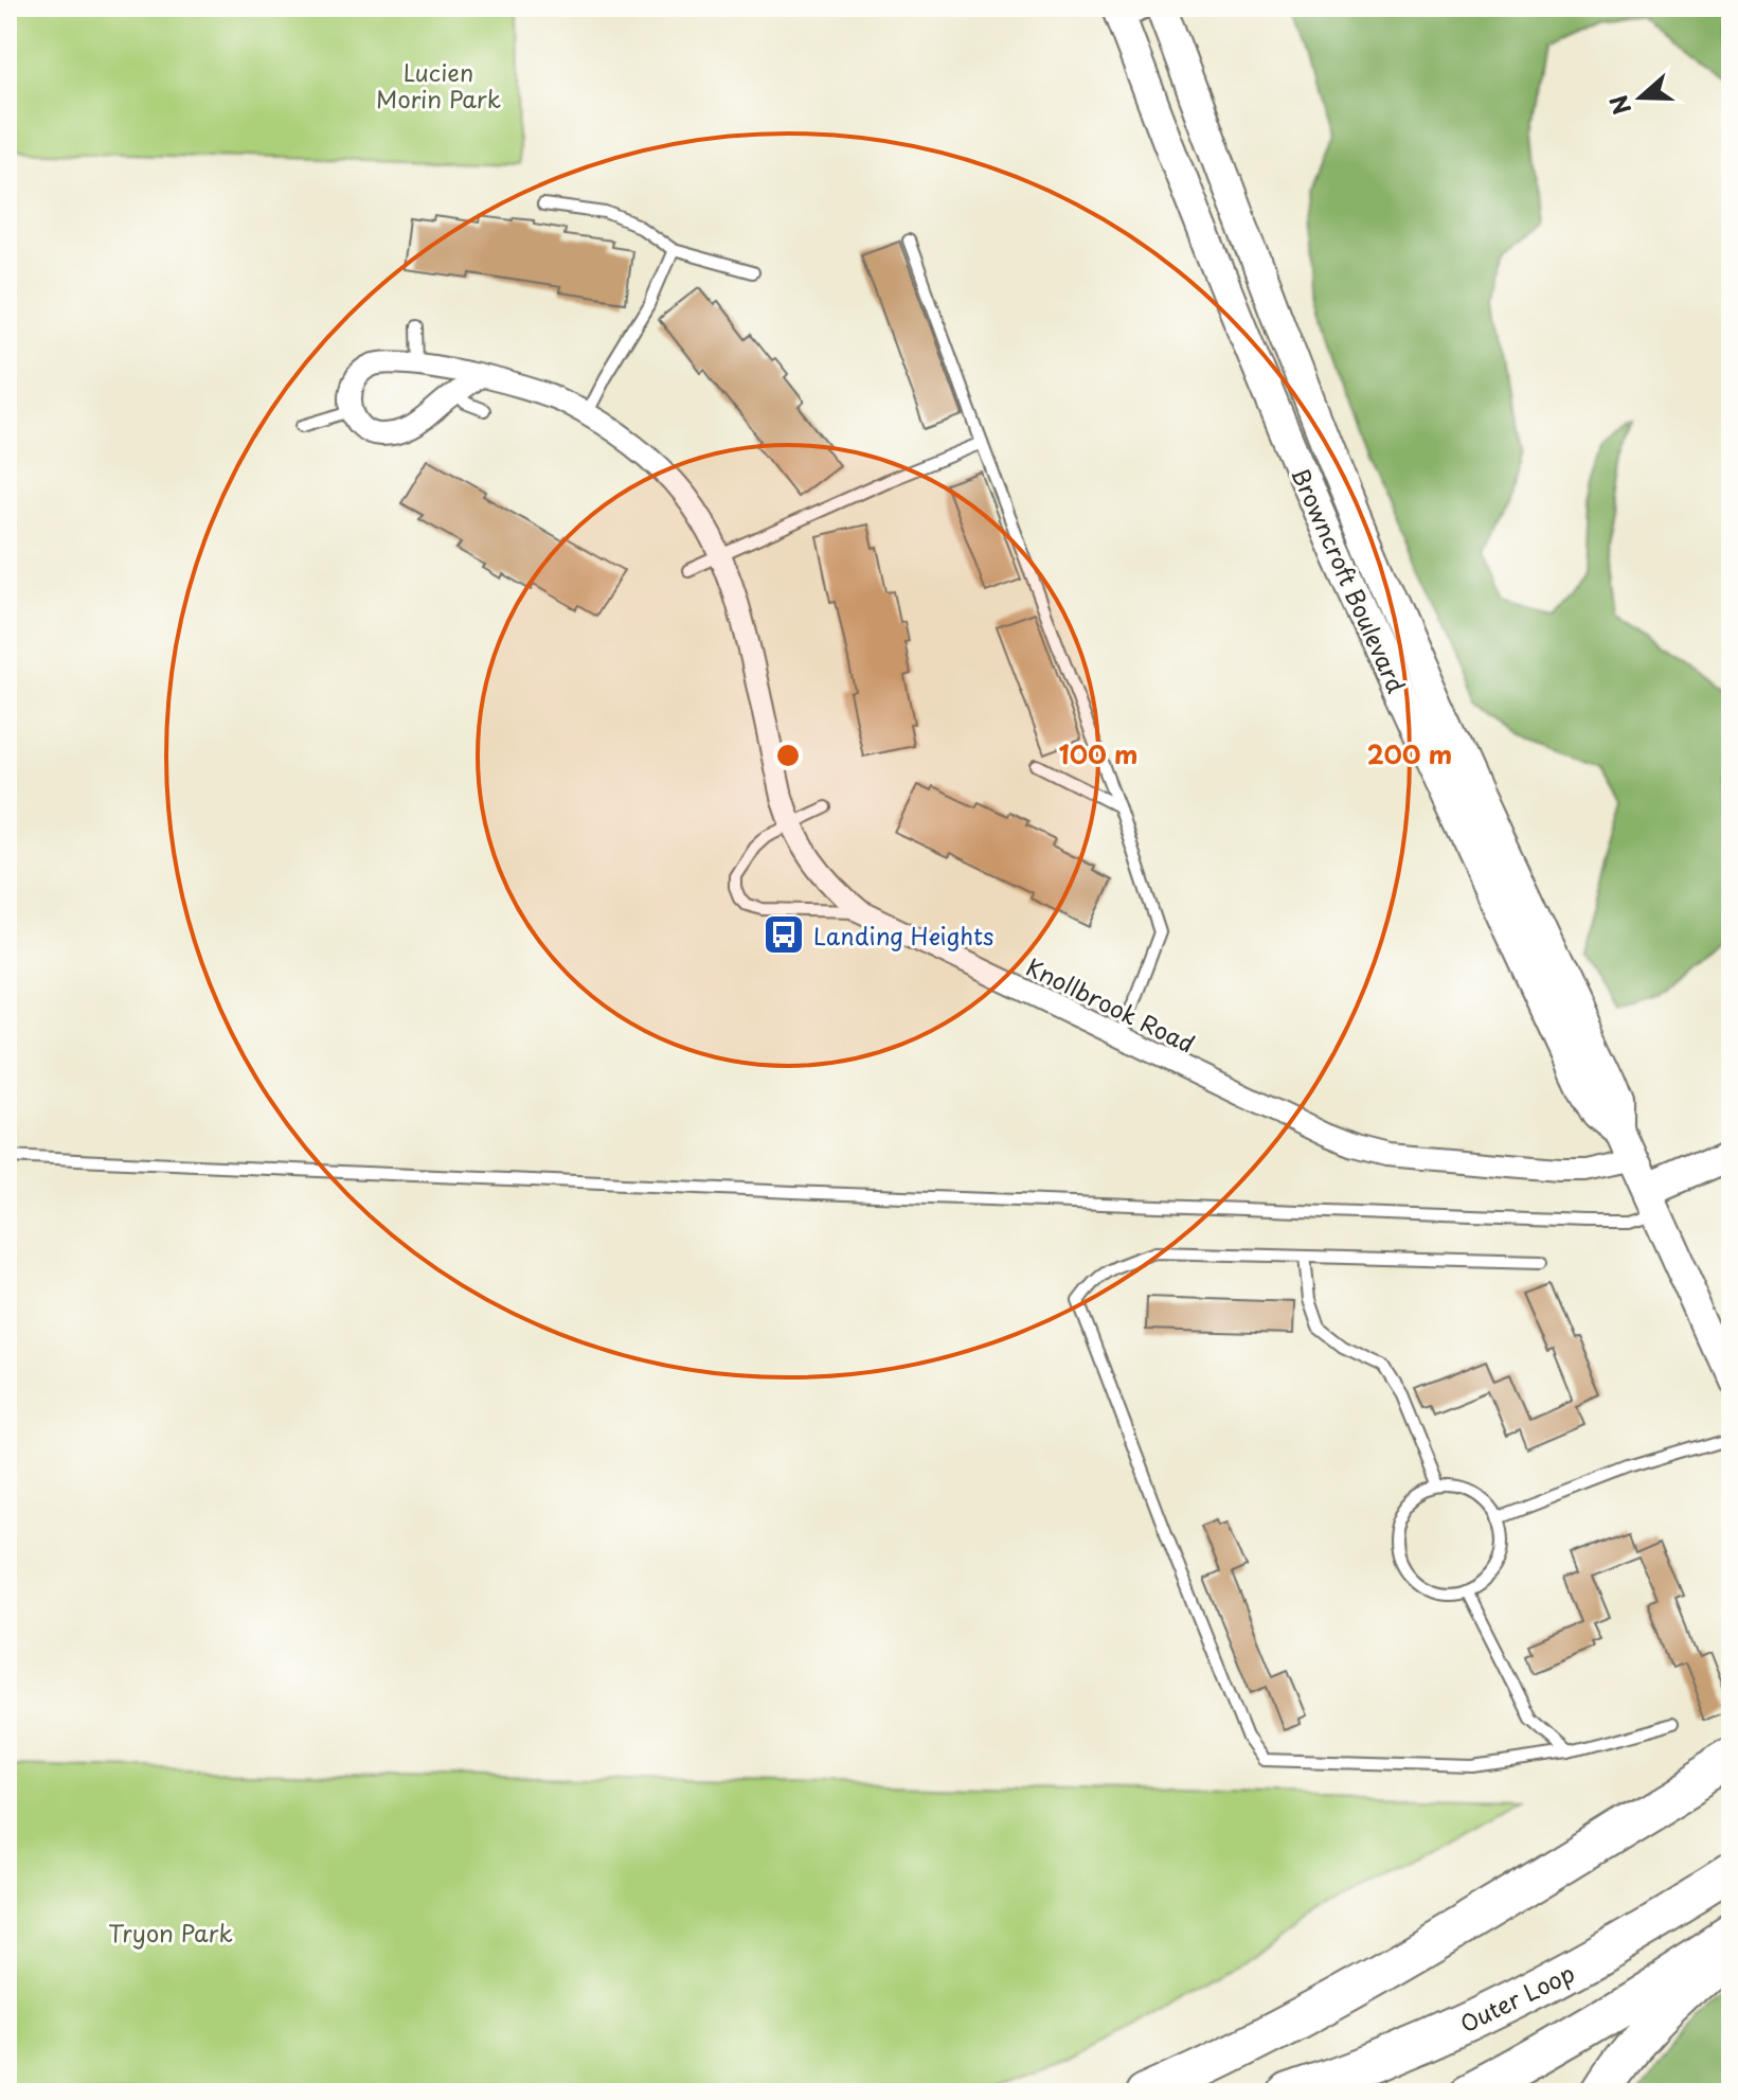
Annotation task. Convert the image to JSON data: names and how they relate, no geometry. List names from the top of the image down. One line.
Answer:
{"streets":{"highway":["Outer Loop"],"main road":["Browncroft Boulevard"],"street":["Knollbrook Road"]},"crossings":[["Browncroft Boulevard","Knollbrook Road"]],"parks":["Lucien Morin Park","Tryon Park"],"places":{"bus stop":["Landing Heights"]},"north":"left","rings":["100 m","200 m"]}
